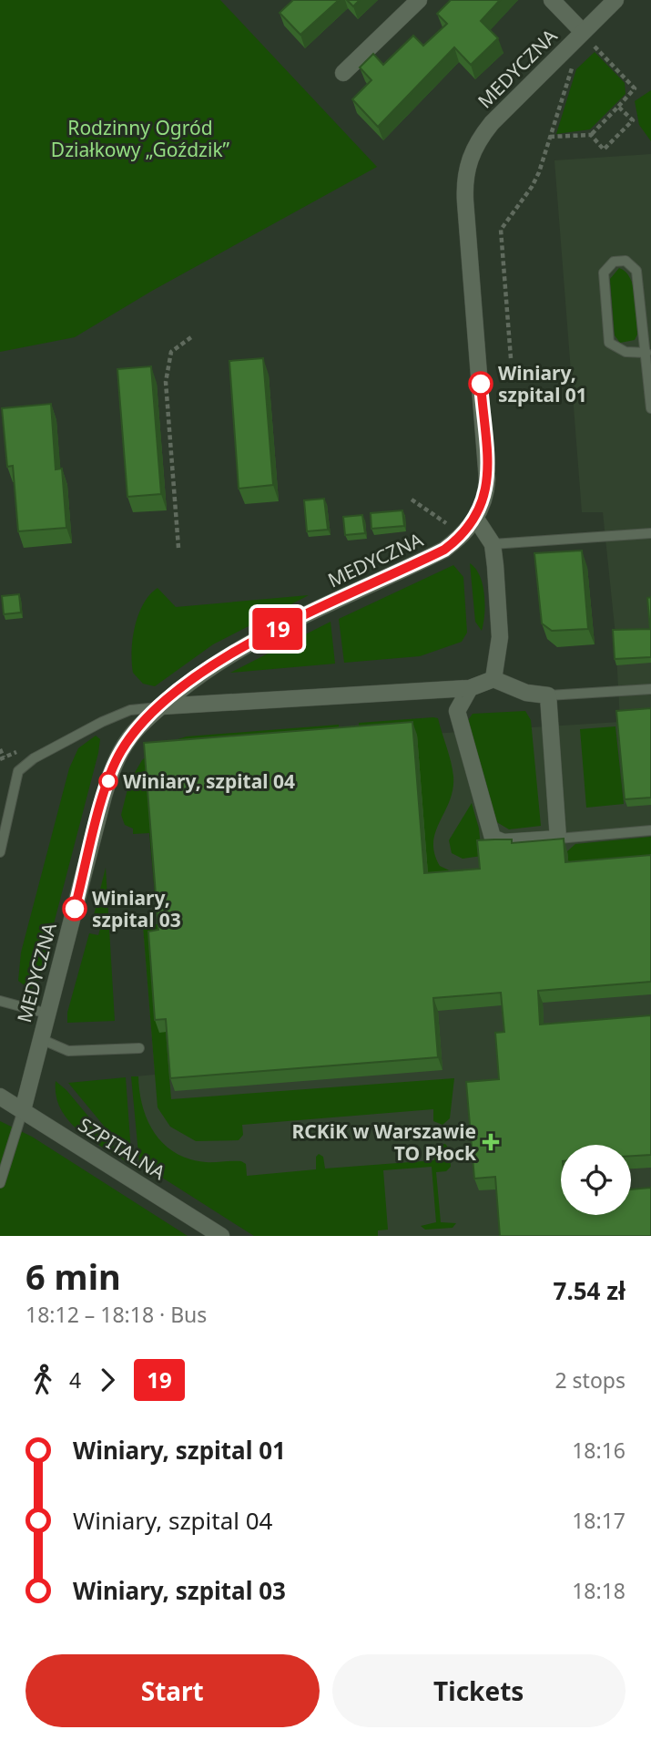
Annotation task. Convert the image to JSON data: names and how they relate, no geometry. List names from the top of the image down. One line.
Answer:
{"streets":{"street":["MEDYCZNA","SZPITALNA"]},"crossings":[["MEDYCZNA","SZPITALNA"]],"parks":["Rodzinny Ogród Działkowy „Goździk”"],"places":{"other":["Winiary, szpital 01","Winiary, szpital 04","Winiary, szpital 03"],"health":["RCKiK w Warszawie TO Płock"]},"lines":["bus line 19"],"page":{"on_map":"19","heading":["6 min","18:12 – 18:18 · Bus","7.54 zł"],"legs":["4","19","2 stops"],"list":[{"name":"Winiary, szpital 01","value":"18:16"},{"name":"Winiary, szpital 04","value":"18:17"},{"name":"Winiary, szpital 03","value":"18:18"}],"buttons":["Start","Tickets"]}}
